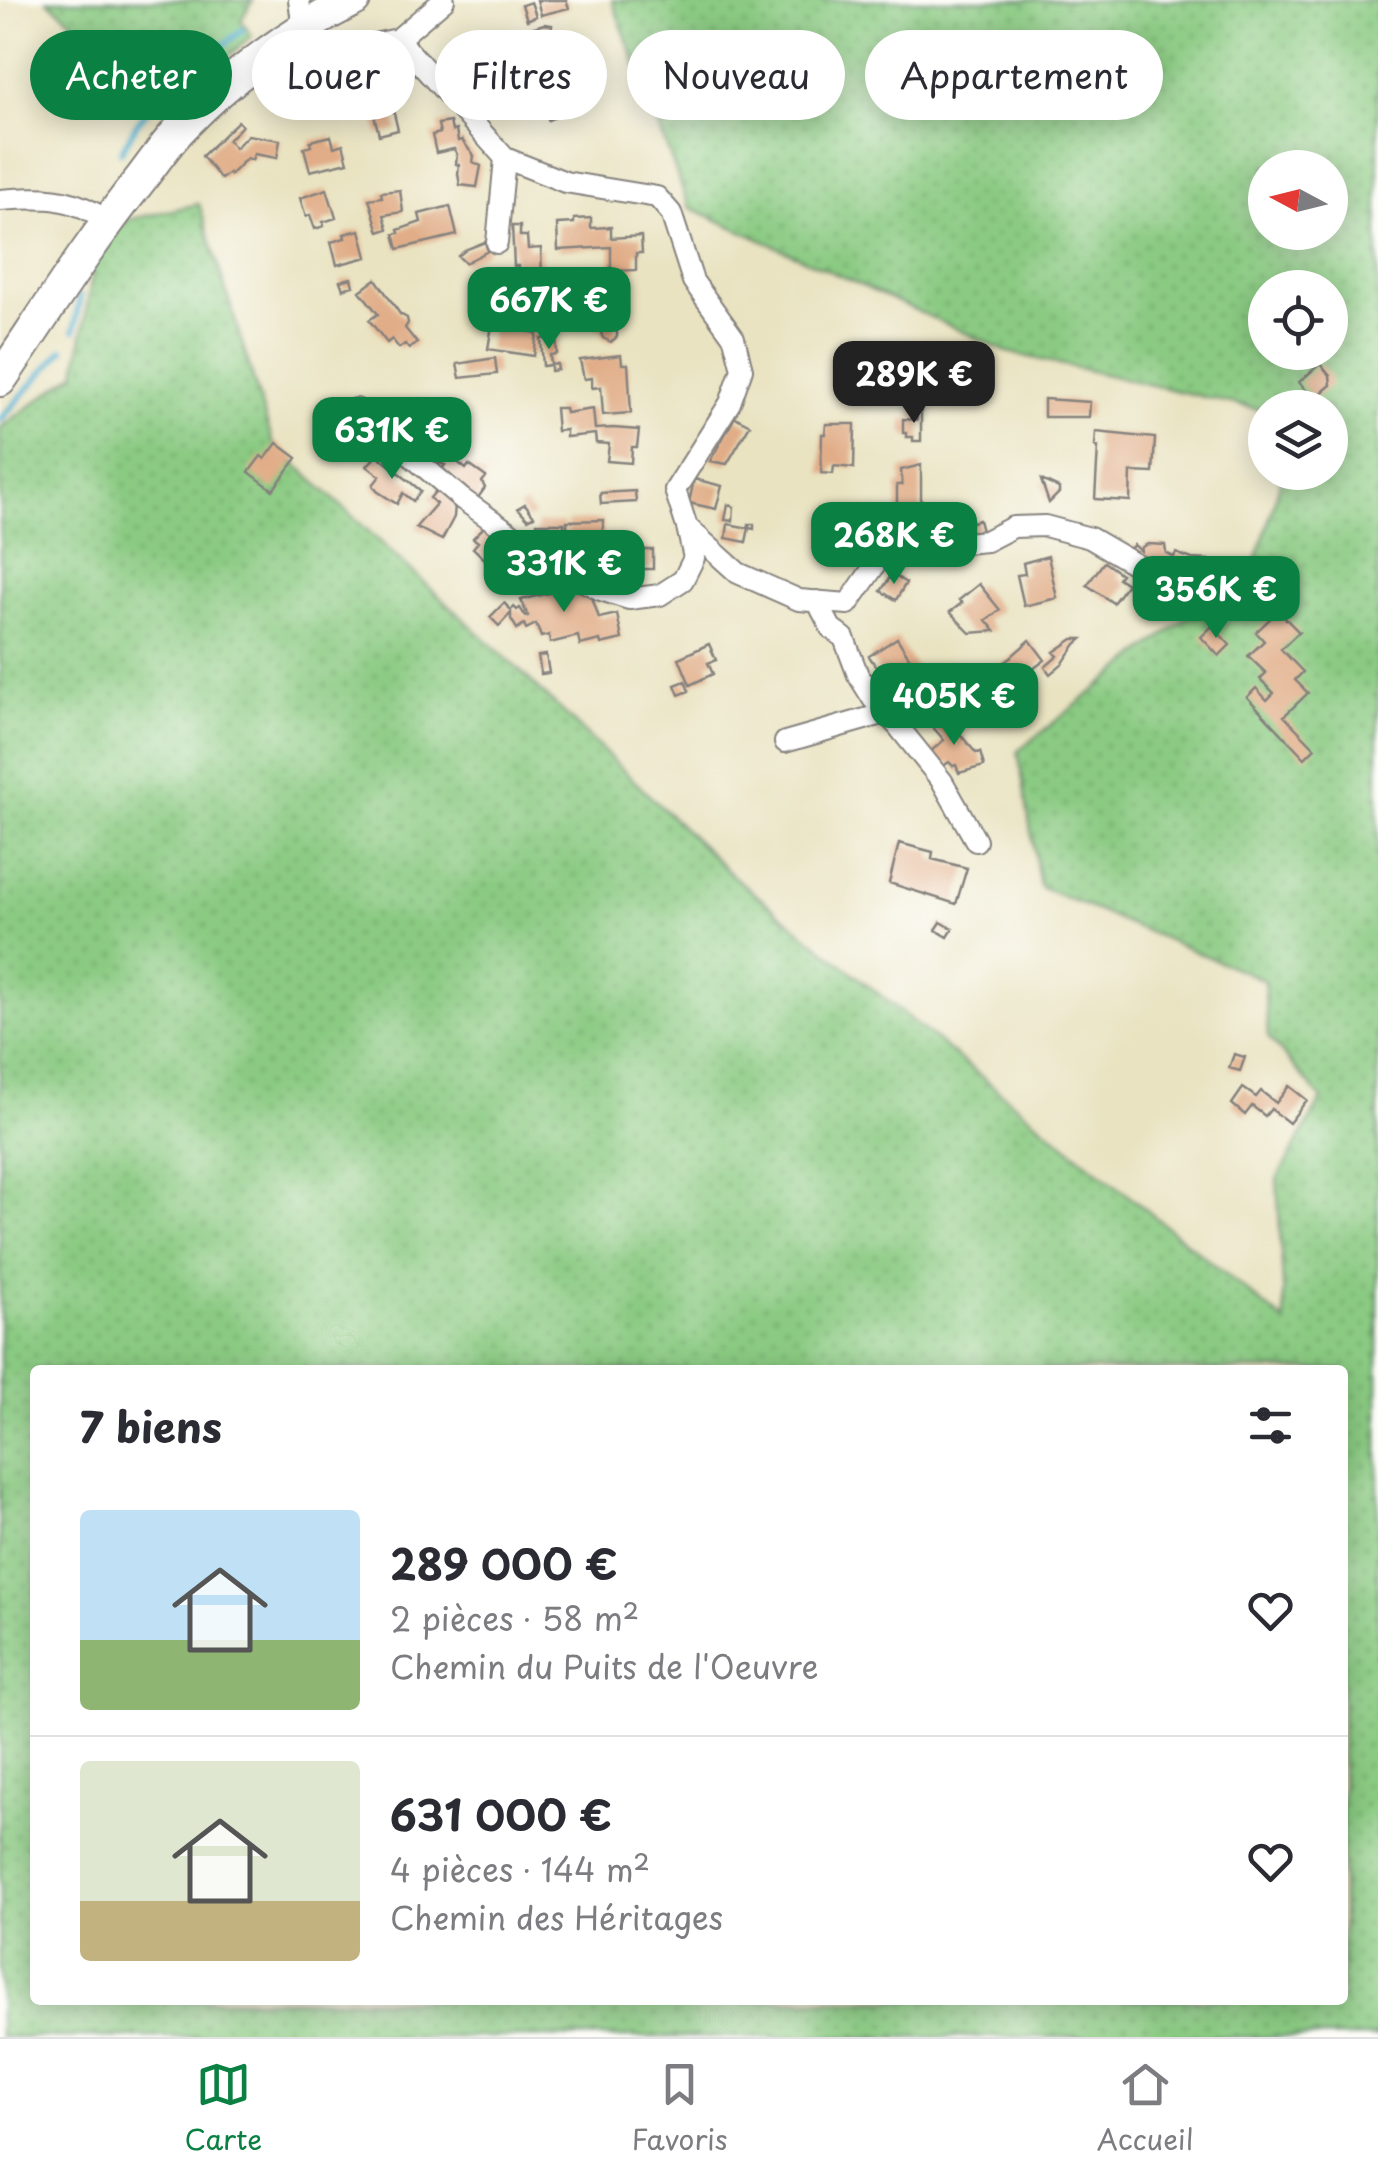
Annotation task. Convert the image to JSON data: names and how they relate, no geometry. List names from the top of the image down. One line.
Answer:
{"north":"left","page":{"chip":["Acheter","Louer","Filtres","Nouveau","Appartement"],"price":["667K €","289K €","631K €","268K €","331K €","356K €","405K €"],"heading":"7 biens","list":[{"name":"289 000 €","note":"2 pièces · 58 m² · Chemin du Puits de l'Oeuvre"},{"name":"631 000 €","note":"4 pièces · 144 m² · Chemin des Héritages"}],"tabs":["Carte","Favoris","Accueil"]}}
